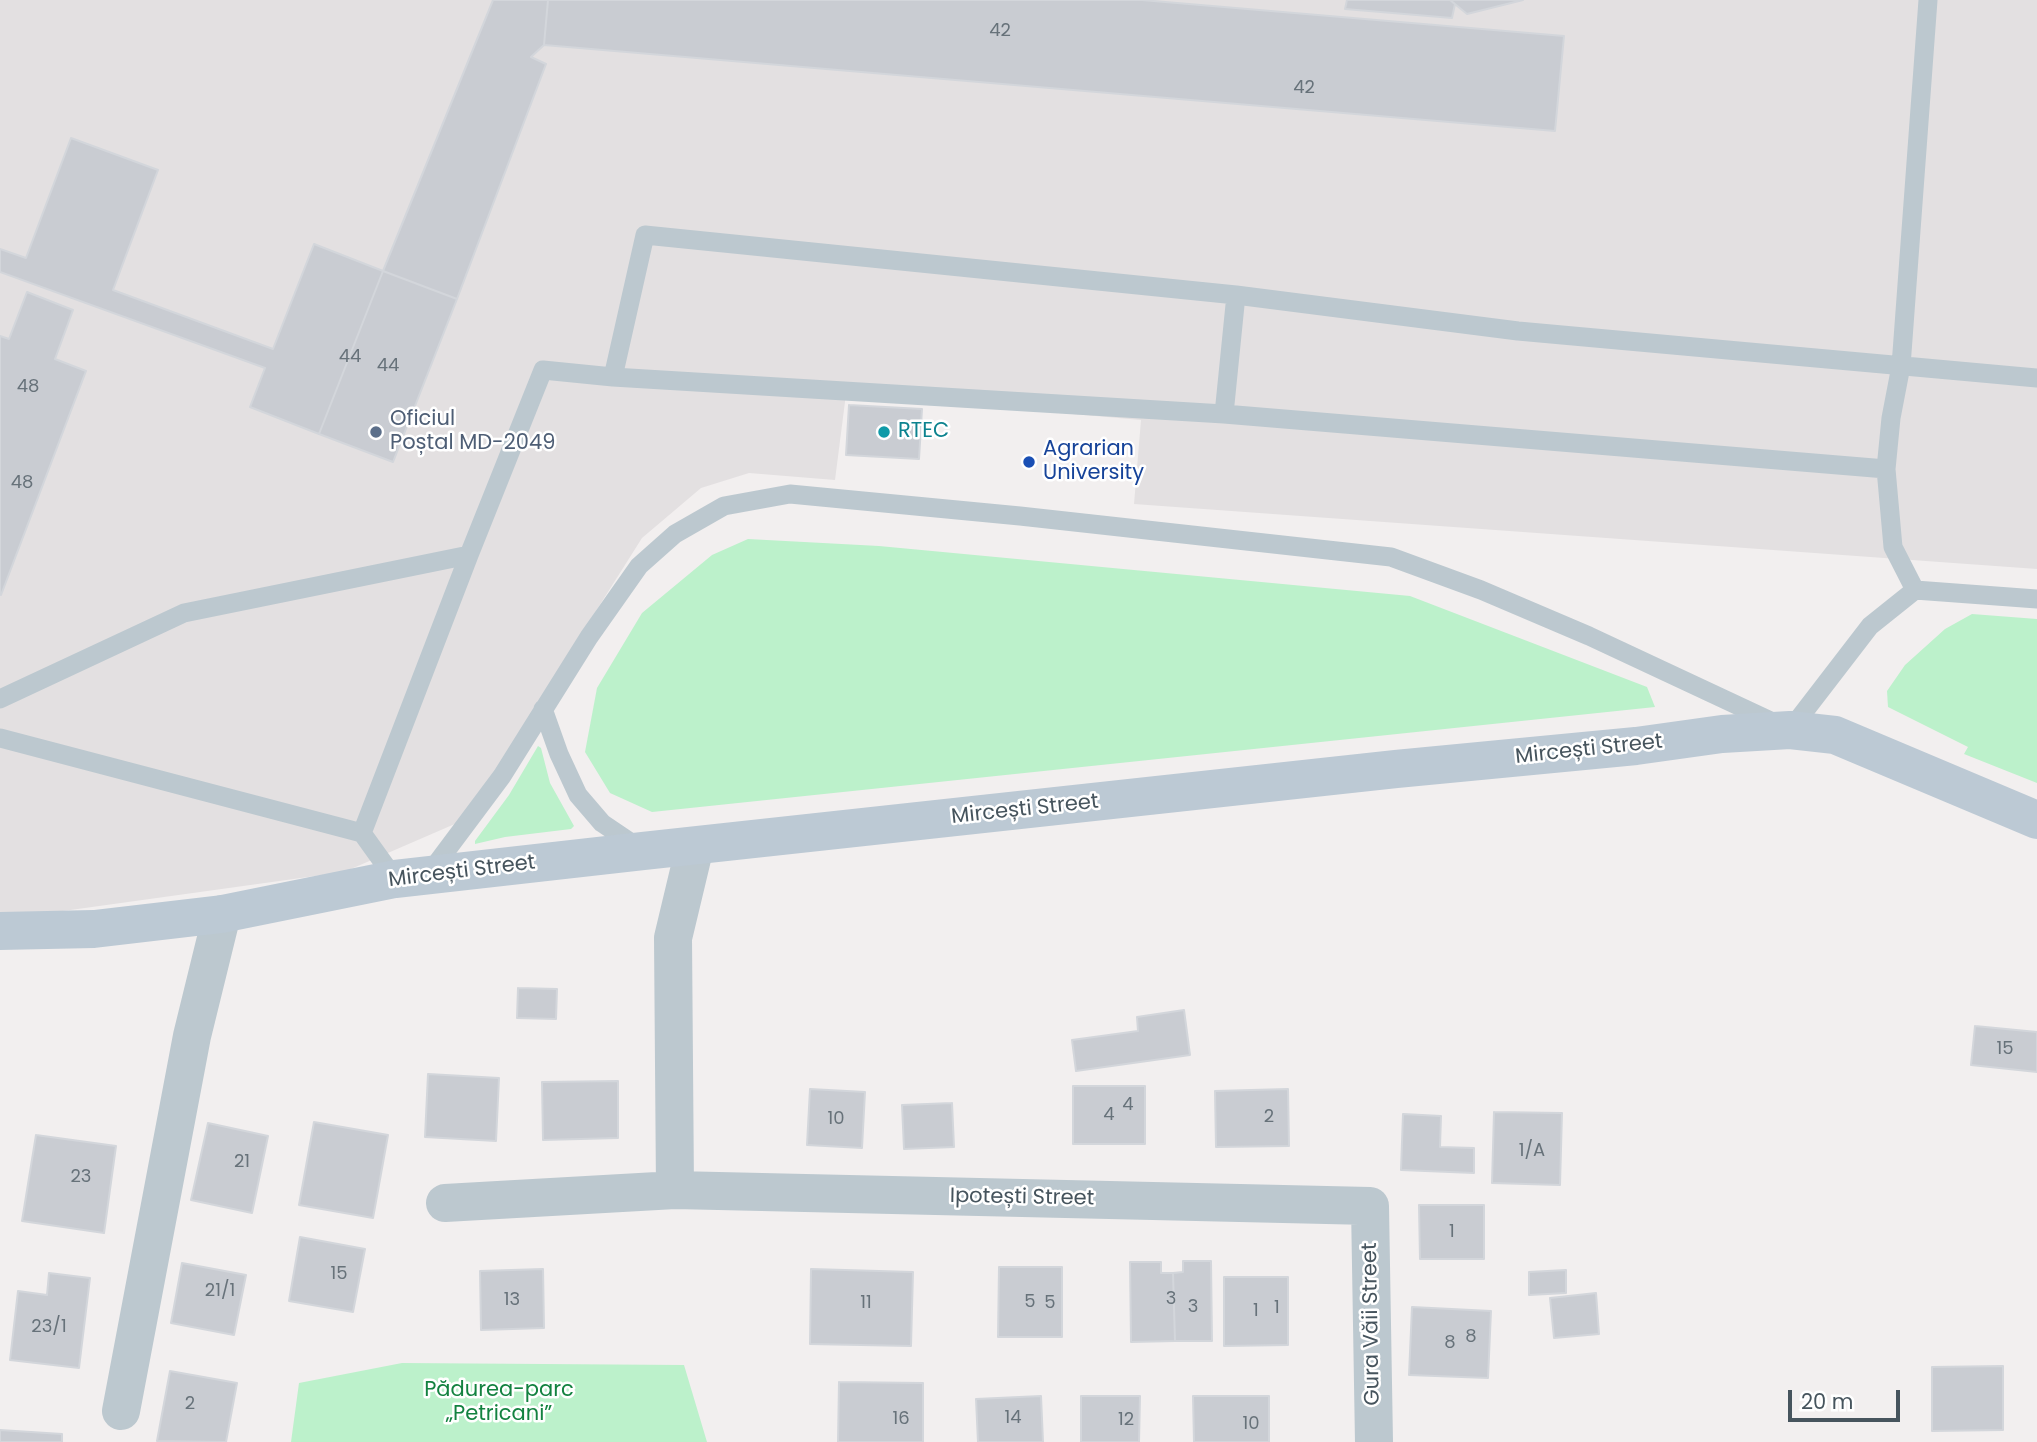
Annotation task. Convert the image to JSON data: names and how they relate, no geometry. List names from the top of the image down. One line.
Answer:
{"streets":{"main road":["Mircești Street"],"street":["Ipotești Street","Gura Văii Street"]},"crossings":[["Ipotești Street","Gura Văii Street"]],"parks":["Pădurea-parc „Petricani”"],"places":["Oficiul Poștal MD-2049","RTEC","Agrarian University"],"house_numbers":["42","42","44","44","48","48","15","4","4","2","10","1/A","21","23","1","15","21/1","3","13","5","11","5","3","1","1","23/1","8","8","2","14","16","12","10"],"scale_bar":"20 m"}
